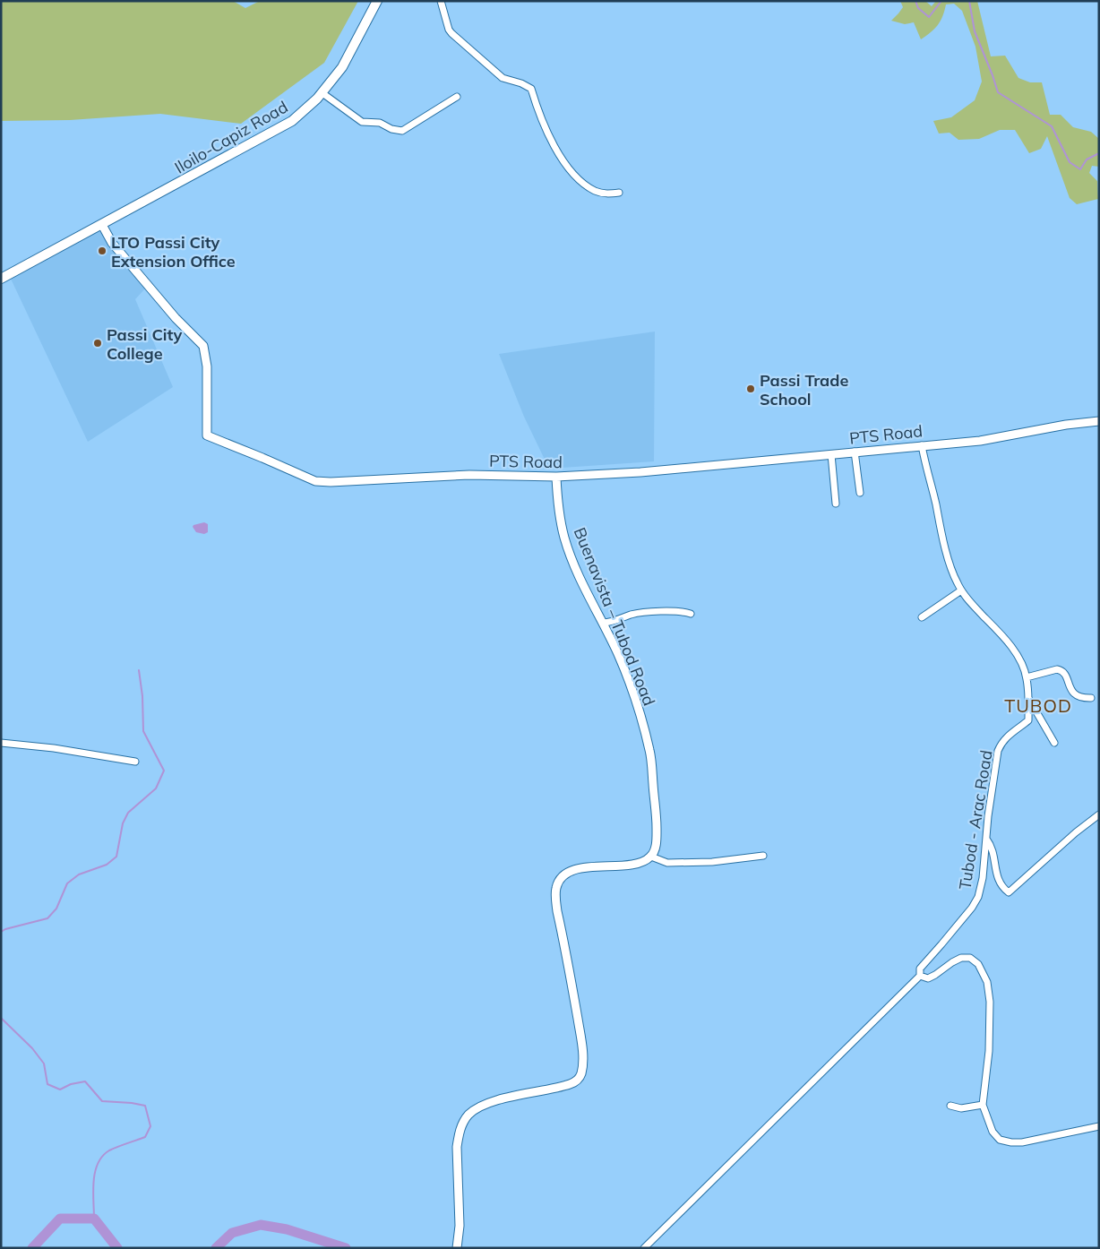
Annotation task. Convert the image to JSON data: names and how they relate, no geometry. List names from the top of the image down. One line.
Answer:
{"streets":{"highway":["Iloilo-Capiz Road"],"main road":["PTS Road","Buenavista – Tubod Road"],"street":["Tubod - Arac Road"]},"crossings":[["Iloilo-Capiz Road","PTS Road"],["PTS Road","Buenavista – Tubod Road"],["PTS Road","Tubod - Arac Road"]],"districts":["TUBOD"],"places":["LTO Passi City Extension Office","Passi City College","Passi Trade School"]}
